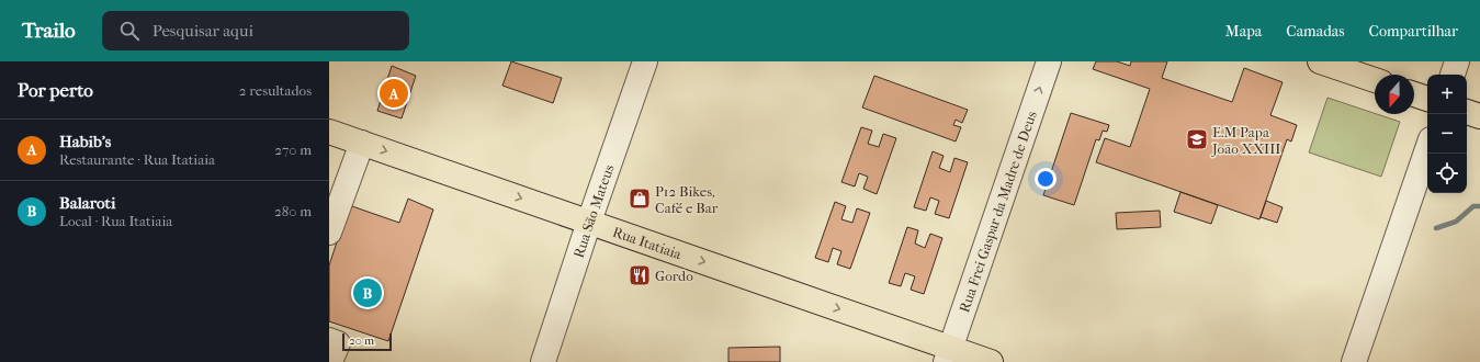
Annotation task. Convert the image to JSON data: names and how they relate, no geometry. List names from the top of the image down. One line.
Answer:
{"streets":{"main road":["Rua Itatiaia"],"street":["Rua São Mateus","Rua Frei Gaspar da Madre de Deus"]},"crossings":[["Rua São Mateus","Rua Itatiaia"],["Rua Frei Gaspar da Madre de Deus","Rua Itatiaia"]],"one_way":["Rua Frei Gaspar da Madre de Deus","Rua Itatiaia"],"places":{"school or university":["E.M Papa João XXIII"],"shop":["P12 Bikes, Café e Bar"],"restaurant":["Gordo"]},"scale_bar":"20 m","north":"bottom","page":{"header":"Trailo","search":"Pesquisar aqui","nav":["Mapa","Camadas","Compartilhar"],"heading":["Por perto","2 resultados"],"map_buttons":["+","−"],"pins":["A","B"],"list":[{"mark":"A","name":"Habib's","note":"Restaurante · Rua Itatiaia","value":"270 m"},{"mark":"B","name":"Balaroti","note":"Local · Rua Itatiaia","value":"280 m"}],"scale":"20 m"}}
